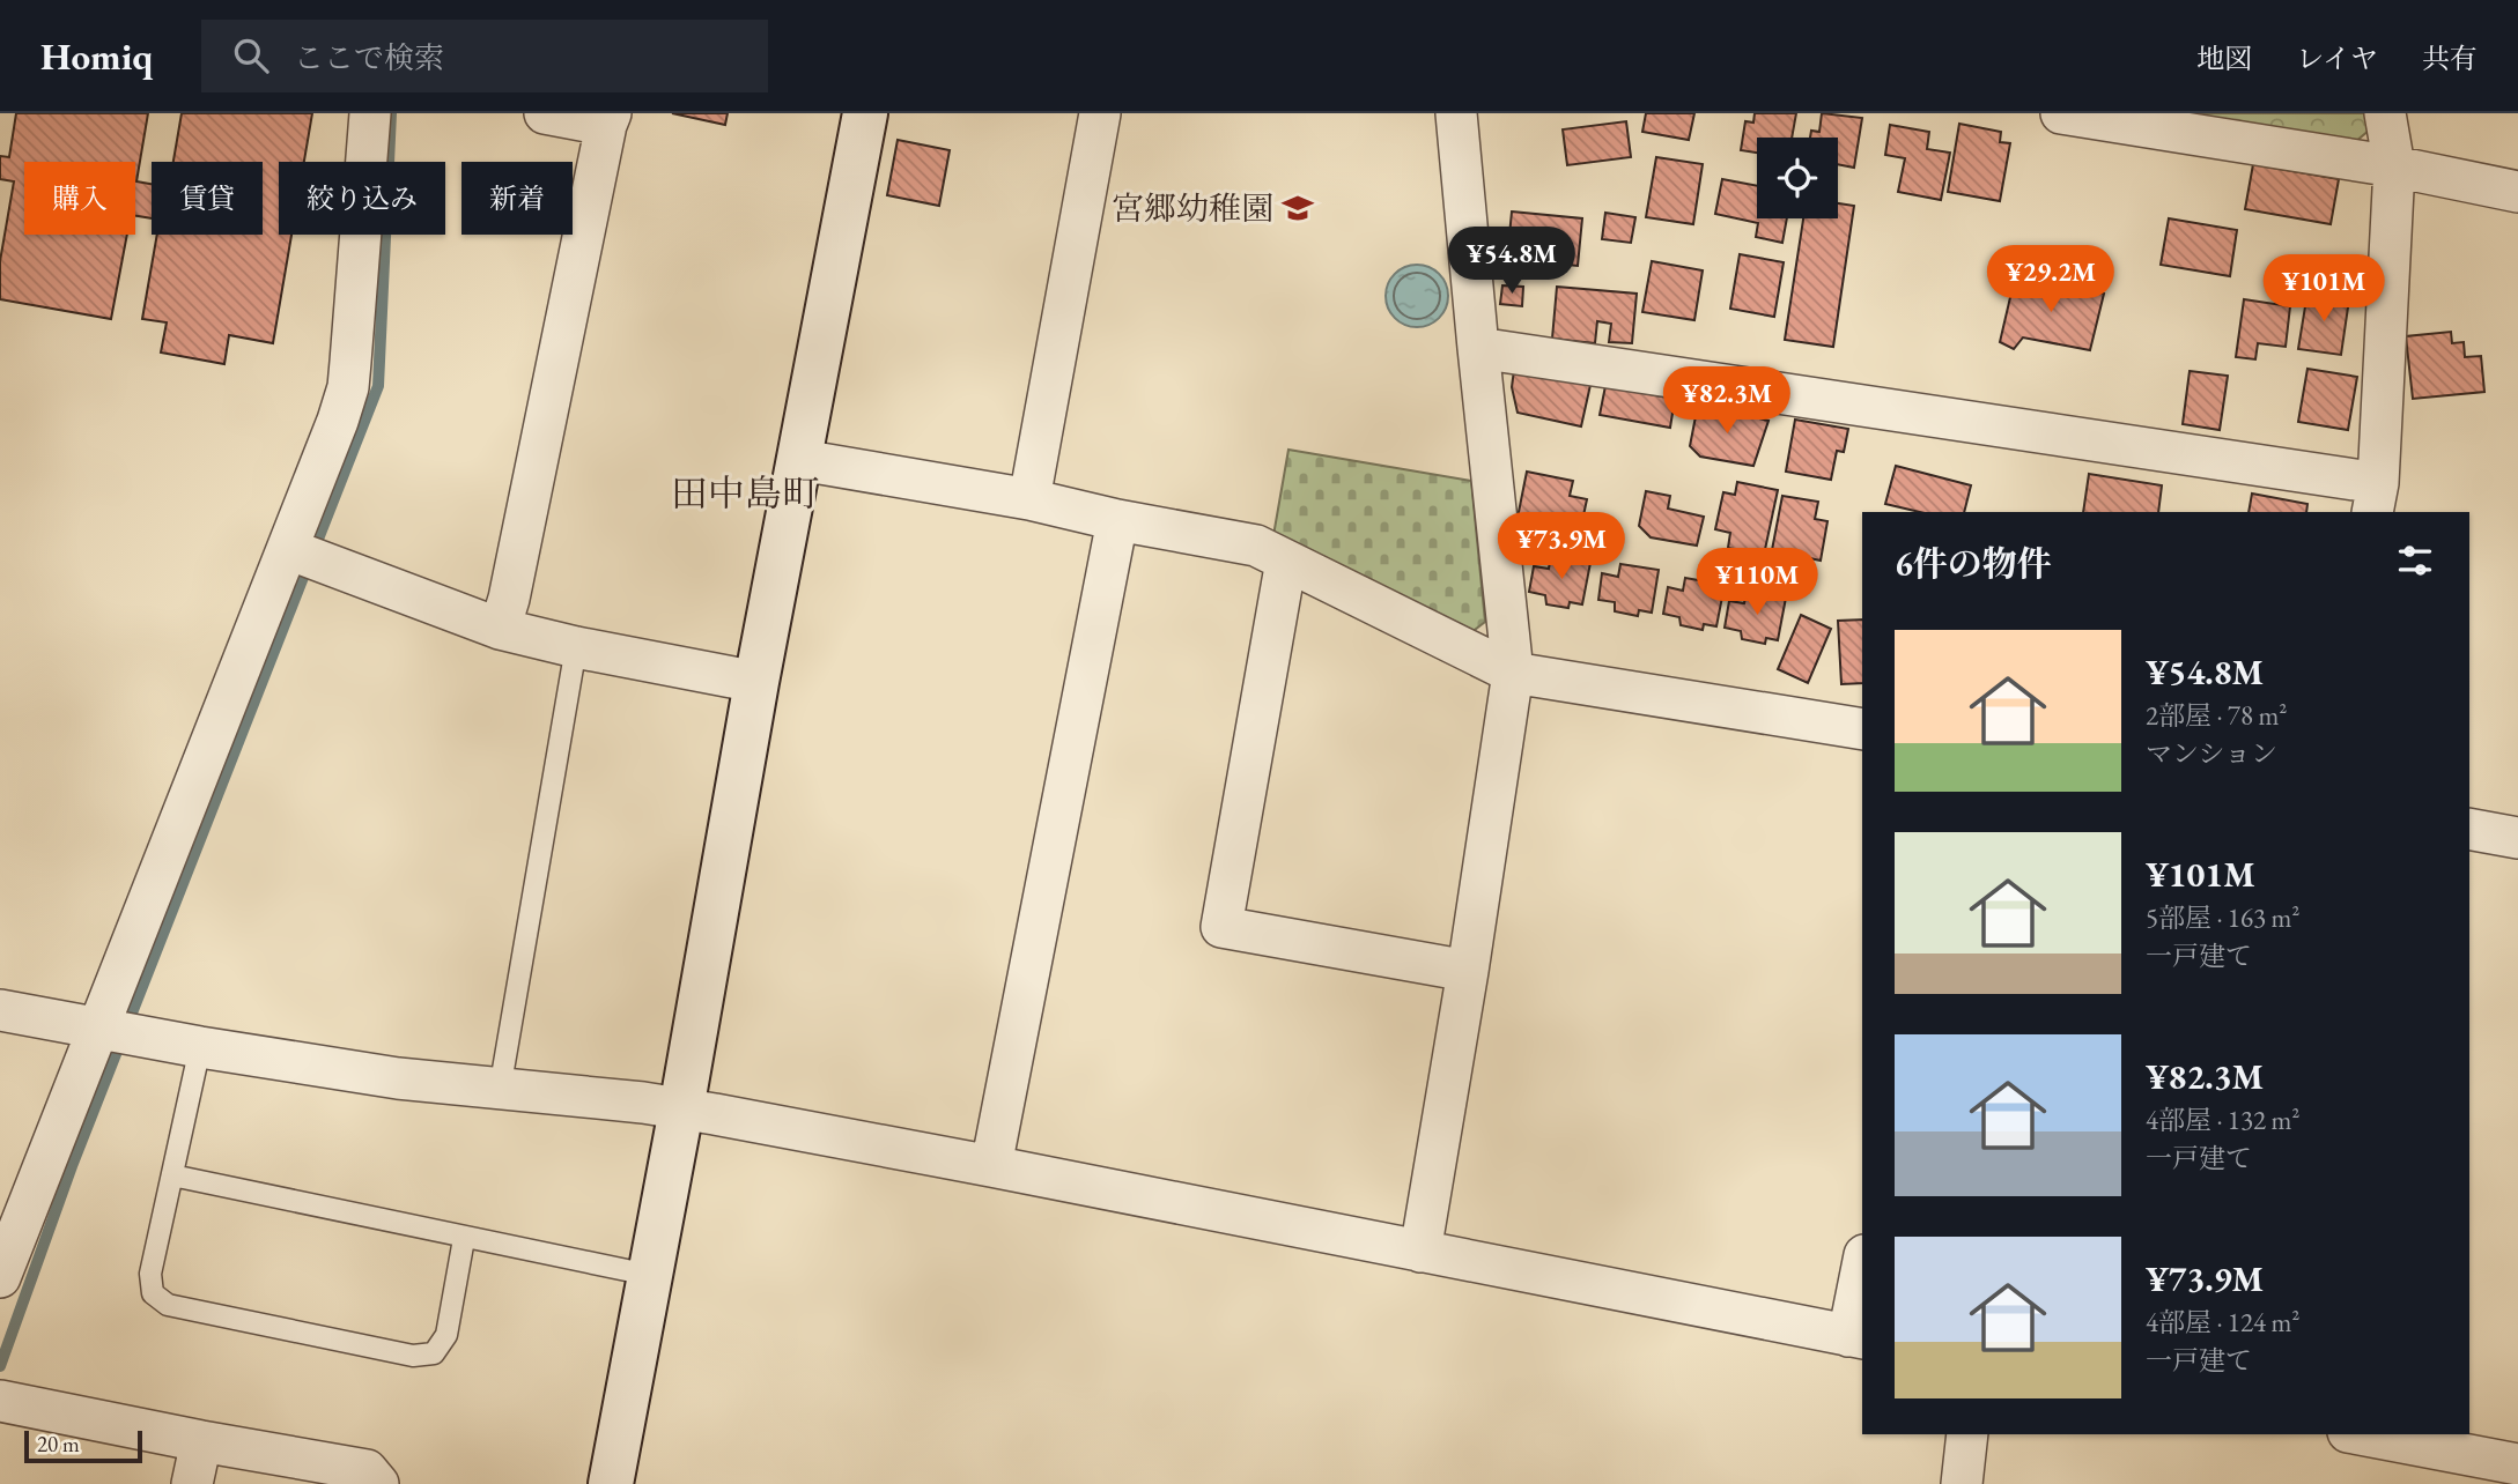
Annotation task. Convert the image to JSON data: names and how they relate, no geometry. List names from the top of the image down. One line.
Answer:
{"districts":["田中島町"],"places":{"school or university":["宮郷幼稚園"]},"scale_bar":"20 m","page":{"header":"Homiq","search":"ここで検索","nav":["地図","レイヤ","共有"],"chip":["購入","賃貸","絞り込み","新着"],"price":["¥54.8M","¥29.2M","¥101M","¥82.3M","¥73.9M","¥110M"],"heading":"6件の物件","list":[{"name":"¥54.8M","note":"2部屋 · 78 m² · マンション"},{"name":"¥101M","note":"5部屋 · 163 m² · 一戸建て"},{"name":"¥82.3M","note":"4部屋 · 132 m² · 一戸建て"},{"name":"¥73.9M","note":"4部屋 · 124 m² · 一戸建て"}],"scale":"20 m"}}
